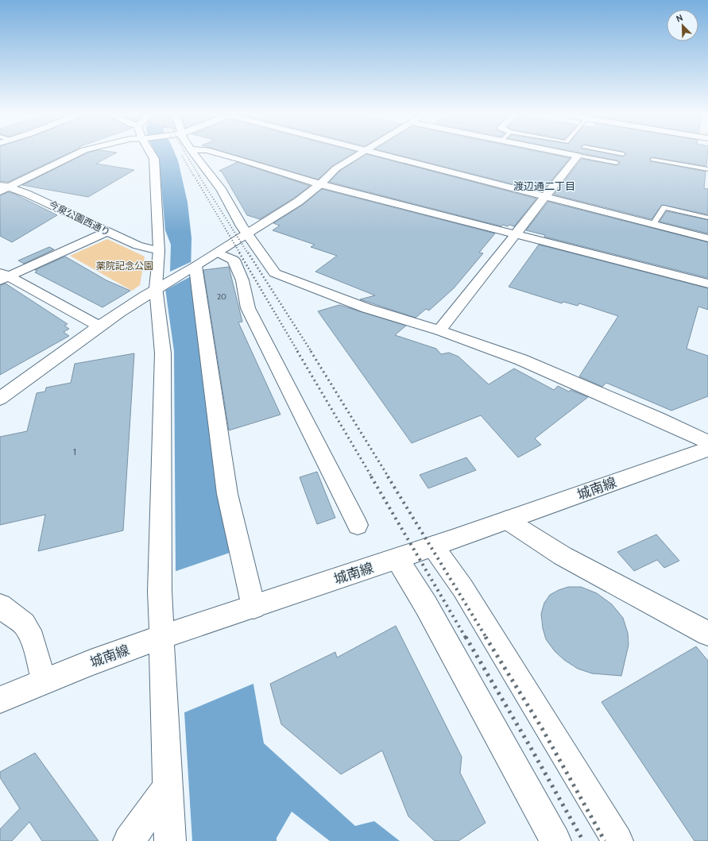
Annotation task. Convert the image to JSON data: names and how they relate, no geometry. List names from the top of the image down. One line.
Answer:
{"streets":{"street":["今泉公園西通り","城南線"]},"districts":["渡辺通二丁目"],"parks":["薬院記念公園"],"house_numbers":["20","1"],"north":"top left"}
